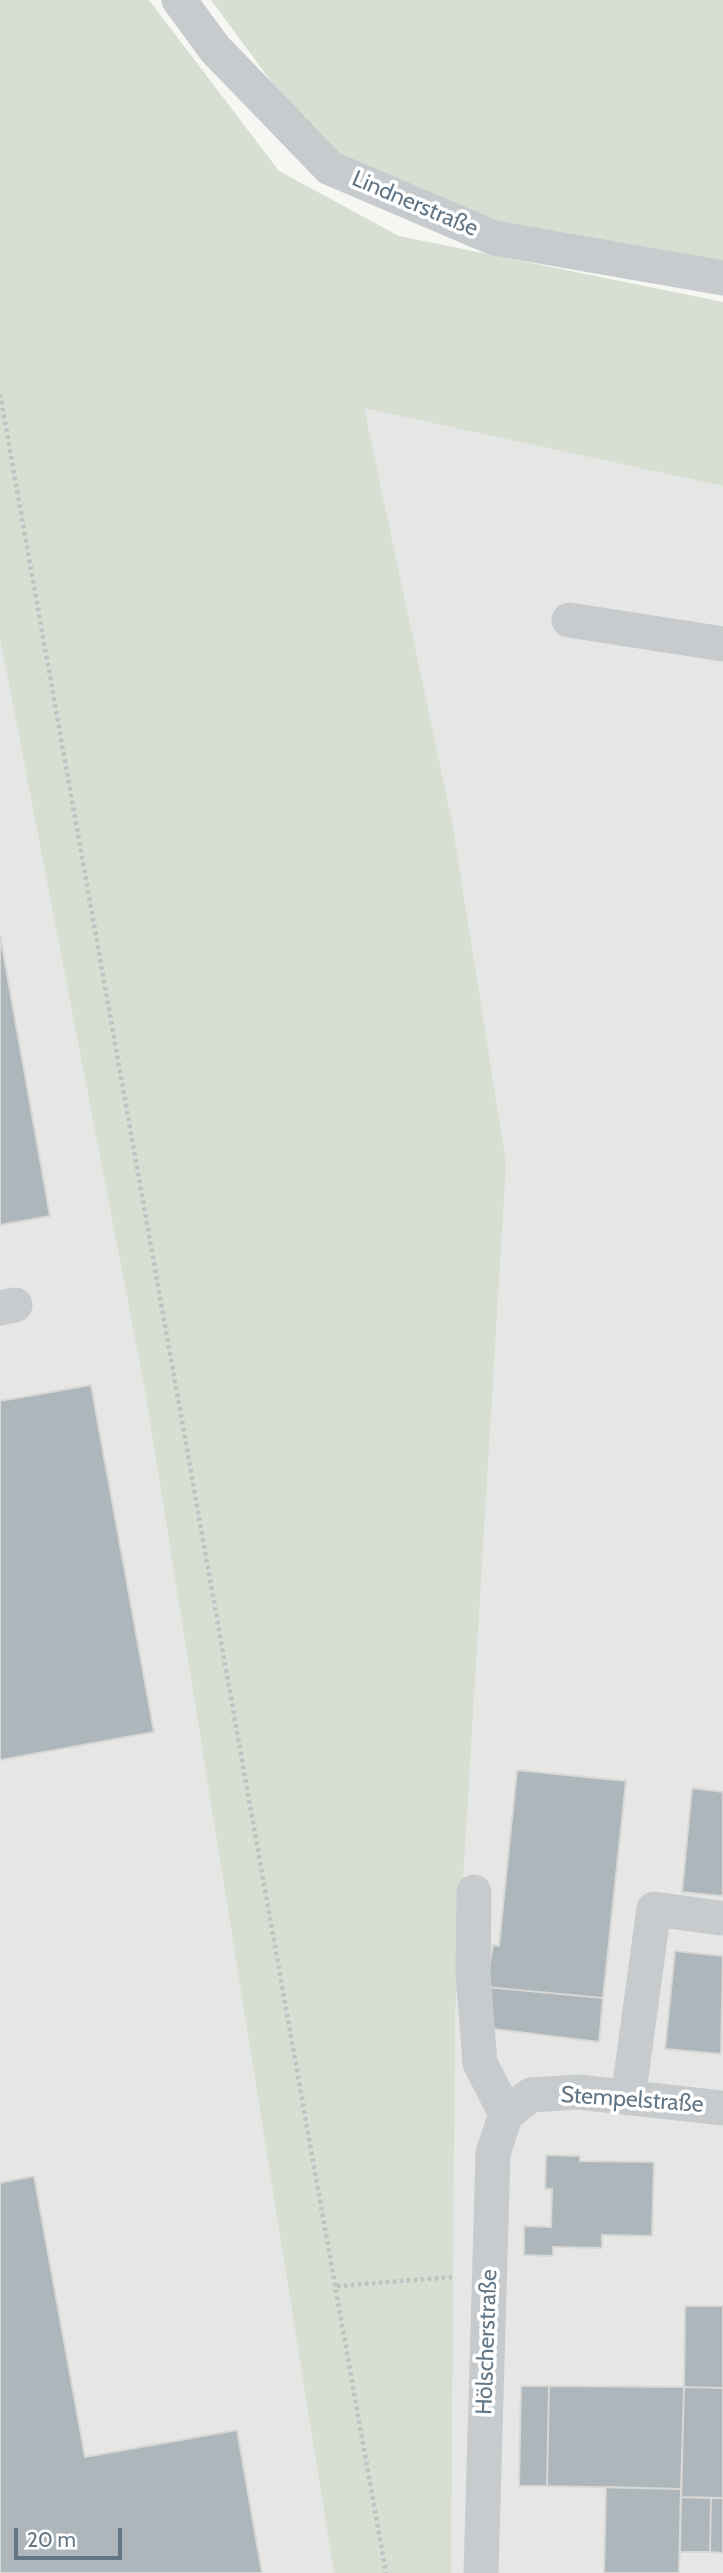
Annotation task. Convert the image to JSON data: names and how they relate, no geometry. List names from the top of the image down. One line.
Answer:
{"streets":{"street":["Lindnerstraße","Stempelstraße","Hölscherstraße"]},"crossings":[["Stempelstraße","Hölscherstraße"]],"scale_bar":"20 m"}
